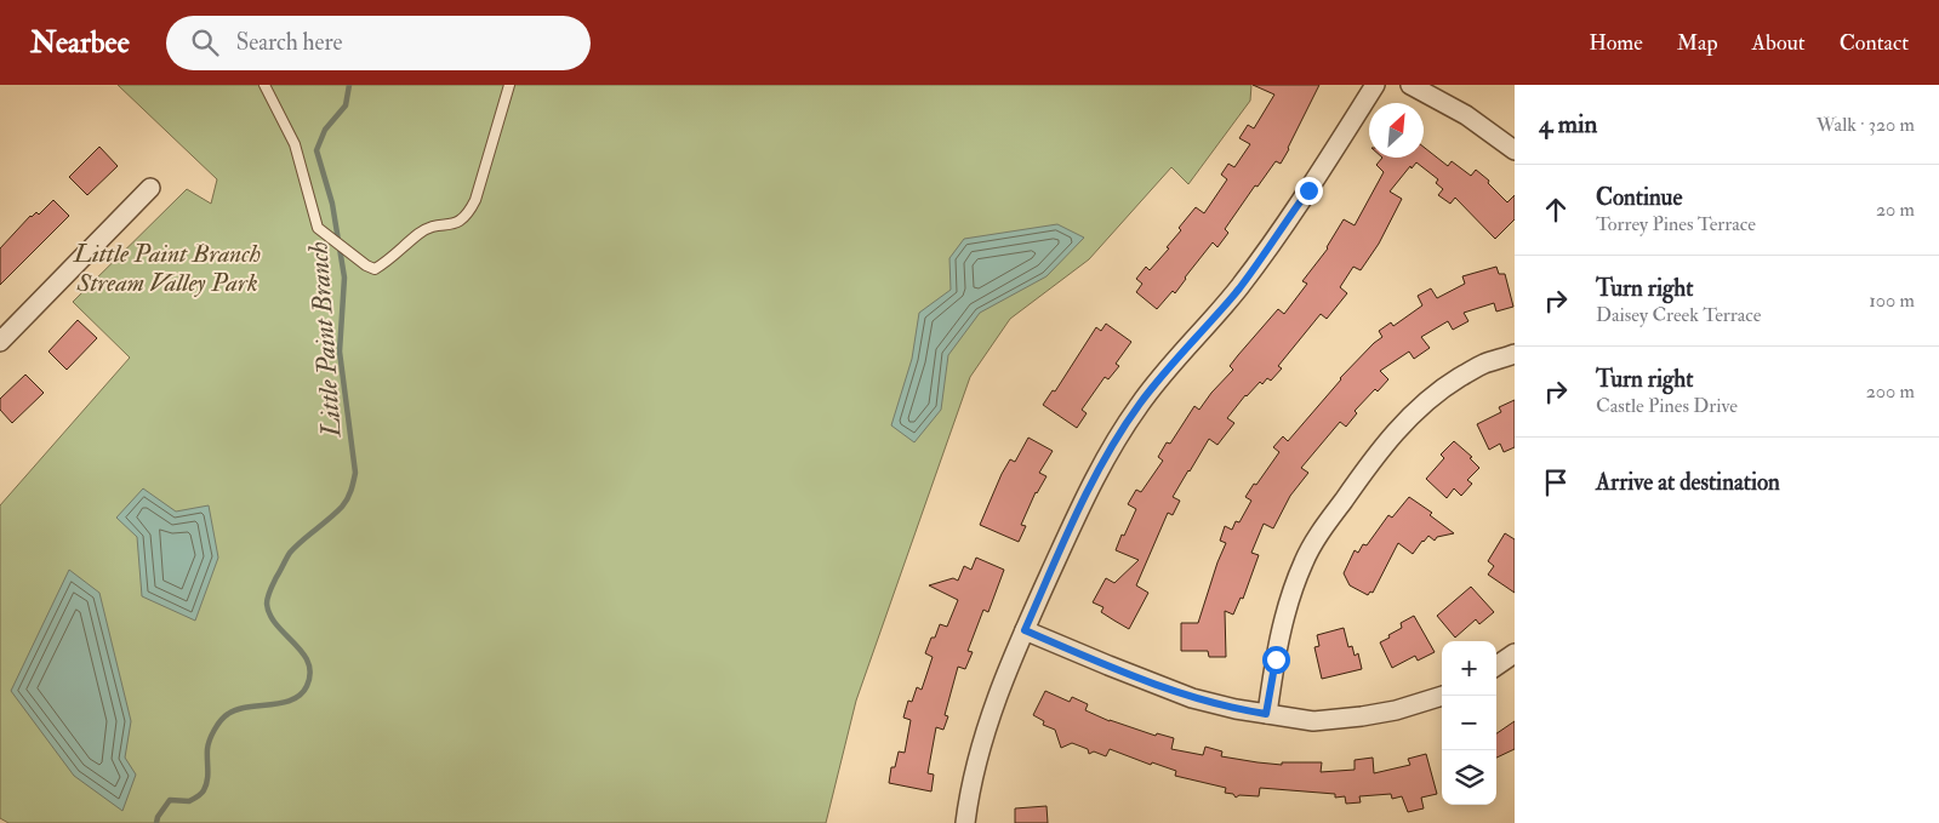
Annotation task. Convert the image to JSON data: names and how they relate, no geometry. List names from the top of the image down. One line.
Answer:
{"water":["Little Paint Branch"],"parks":["Little Paint Branch Stream Valley Park"],"north":"top right","page":{"header":"Nearbee","search":"Search here","nav":["Home","Map","About","Contact"],"heading":["4 min","Walk · 320 m"],"list":[["Continue","Torrey Pines Terrace","20 m"],["Turn right","Daisey Creek Terrace","100 m"],["Turn right","Castle Pines Drive","200 m"],"Arrive at destination"],"map_buttons":["+","−"]}}
